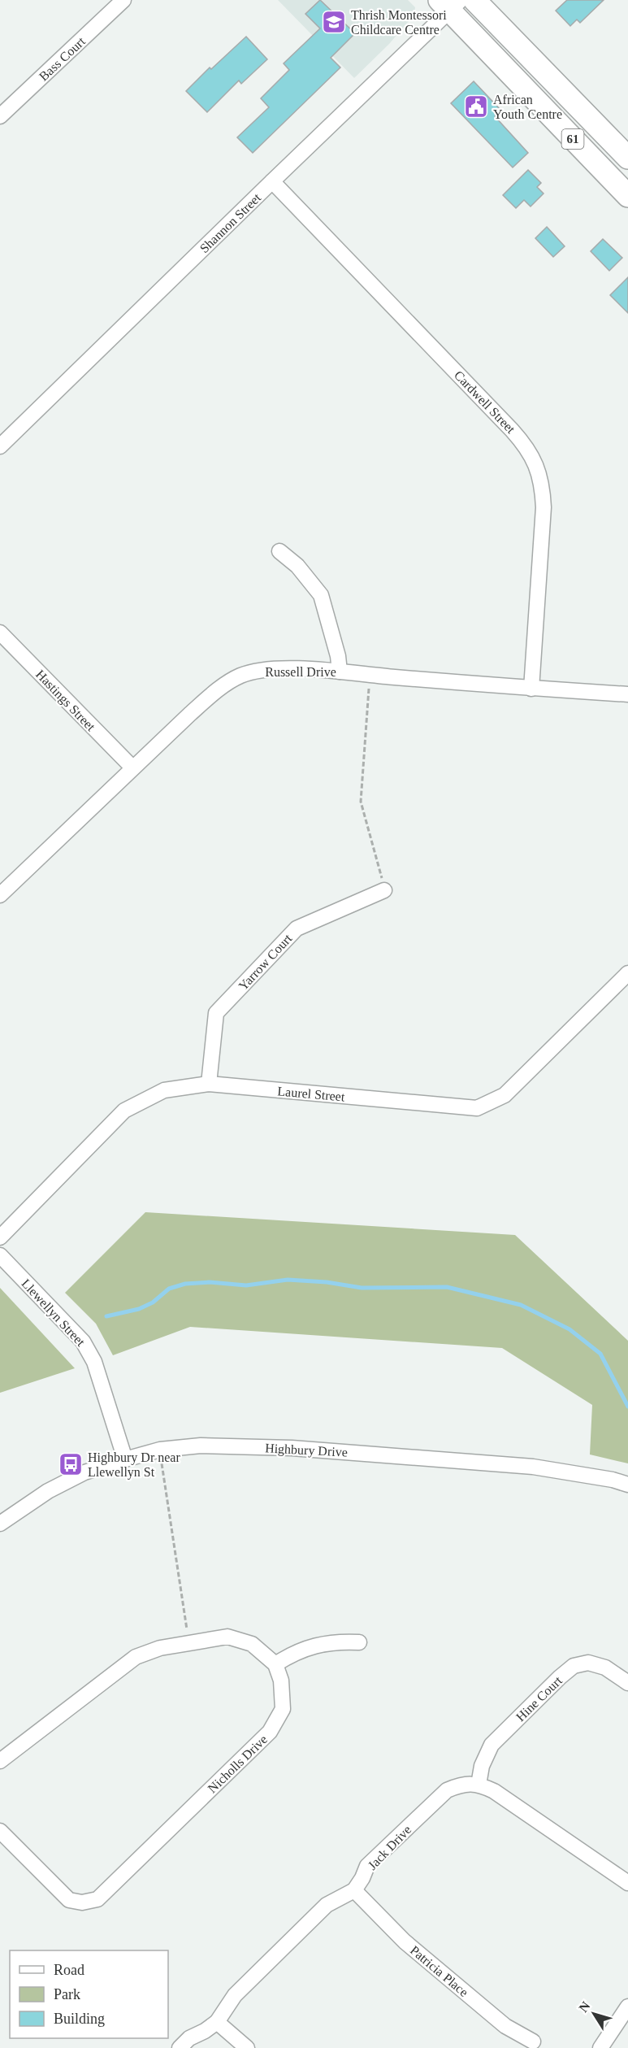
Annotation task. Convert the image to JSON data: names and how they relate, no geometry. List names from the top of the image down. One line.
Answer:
{"streets":{"main road":["61"],"street":["Bass Court","Shannon Street","Cardwell Street","Russell Drive","Hastings Street","Yarrow Court","Laurel Street","Llewellyn Street","Highbury Drive","Hine Court","Nicholls Drive","Jack Drive","Patricia Place"]},"crossings":[["61","Shannon Street"],["Shannon Street","Cardwell Street"],["Cardwell Street","Russell Drive"],["Russell Drive","Hastings Street"],["Yarrow Court","Laurel Street"],["Llewellyn Street","Highbury Drive"],["Hine Court","Jack Drive"],["Jack Drive","Patricia Place"]],"places":{"school or university":["Thrish Montessori Childcare Centre"],"public building":["African Youth Centre"],"bus stop":["Highbury Dr near Llewellyn St"]},"legend":["Road","Park","Building"],"north":"top left"}
